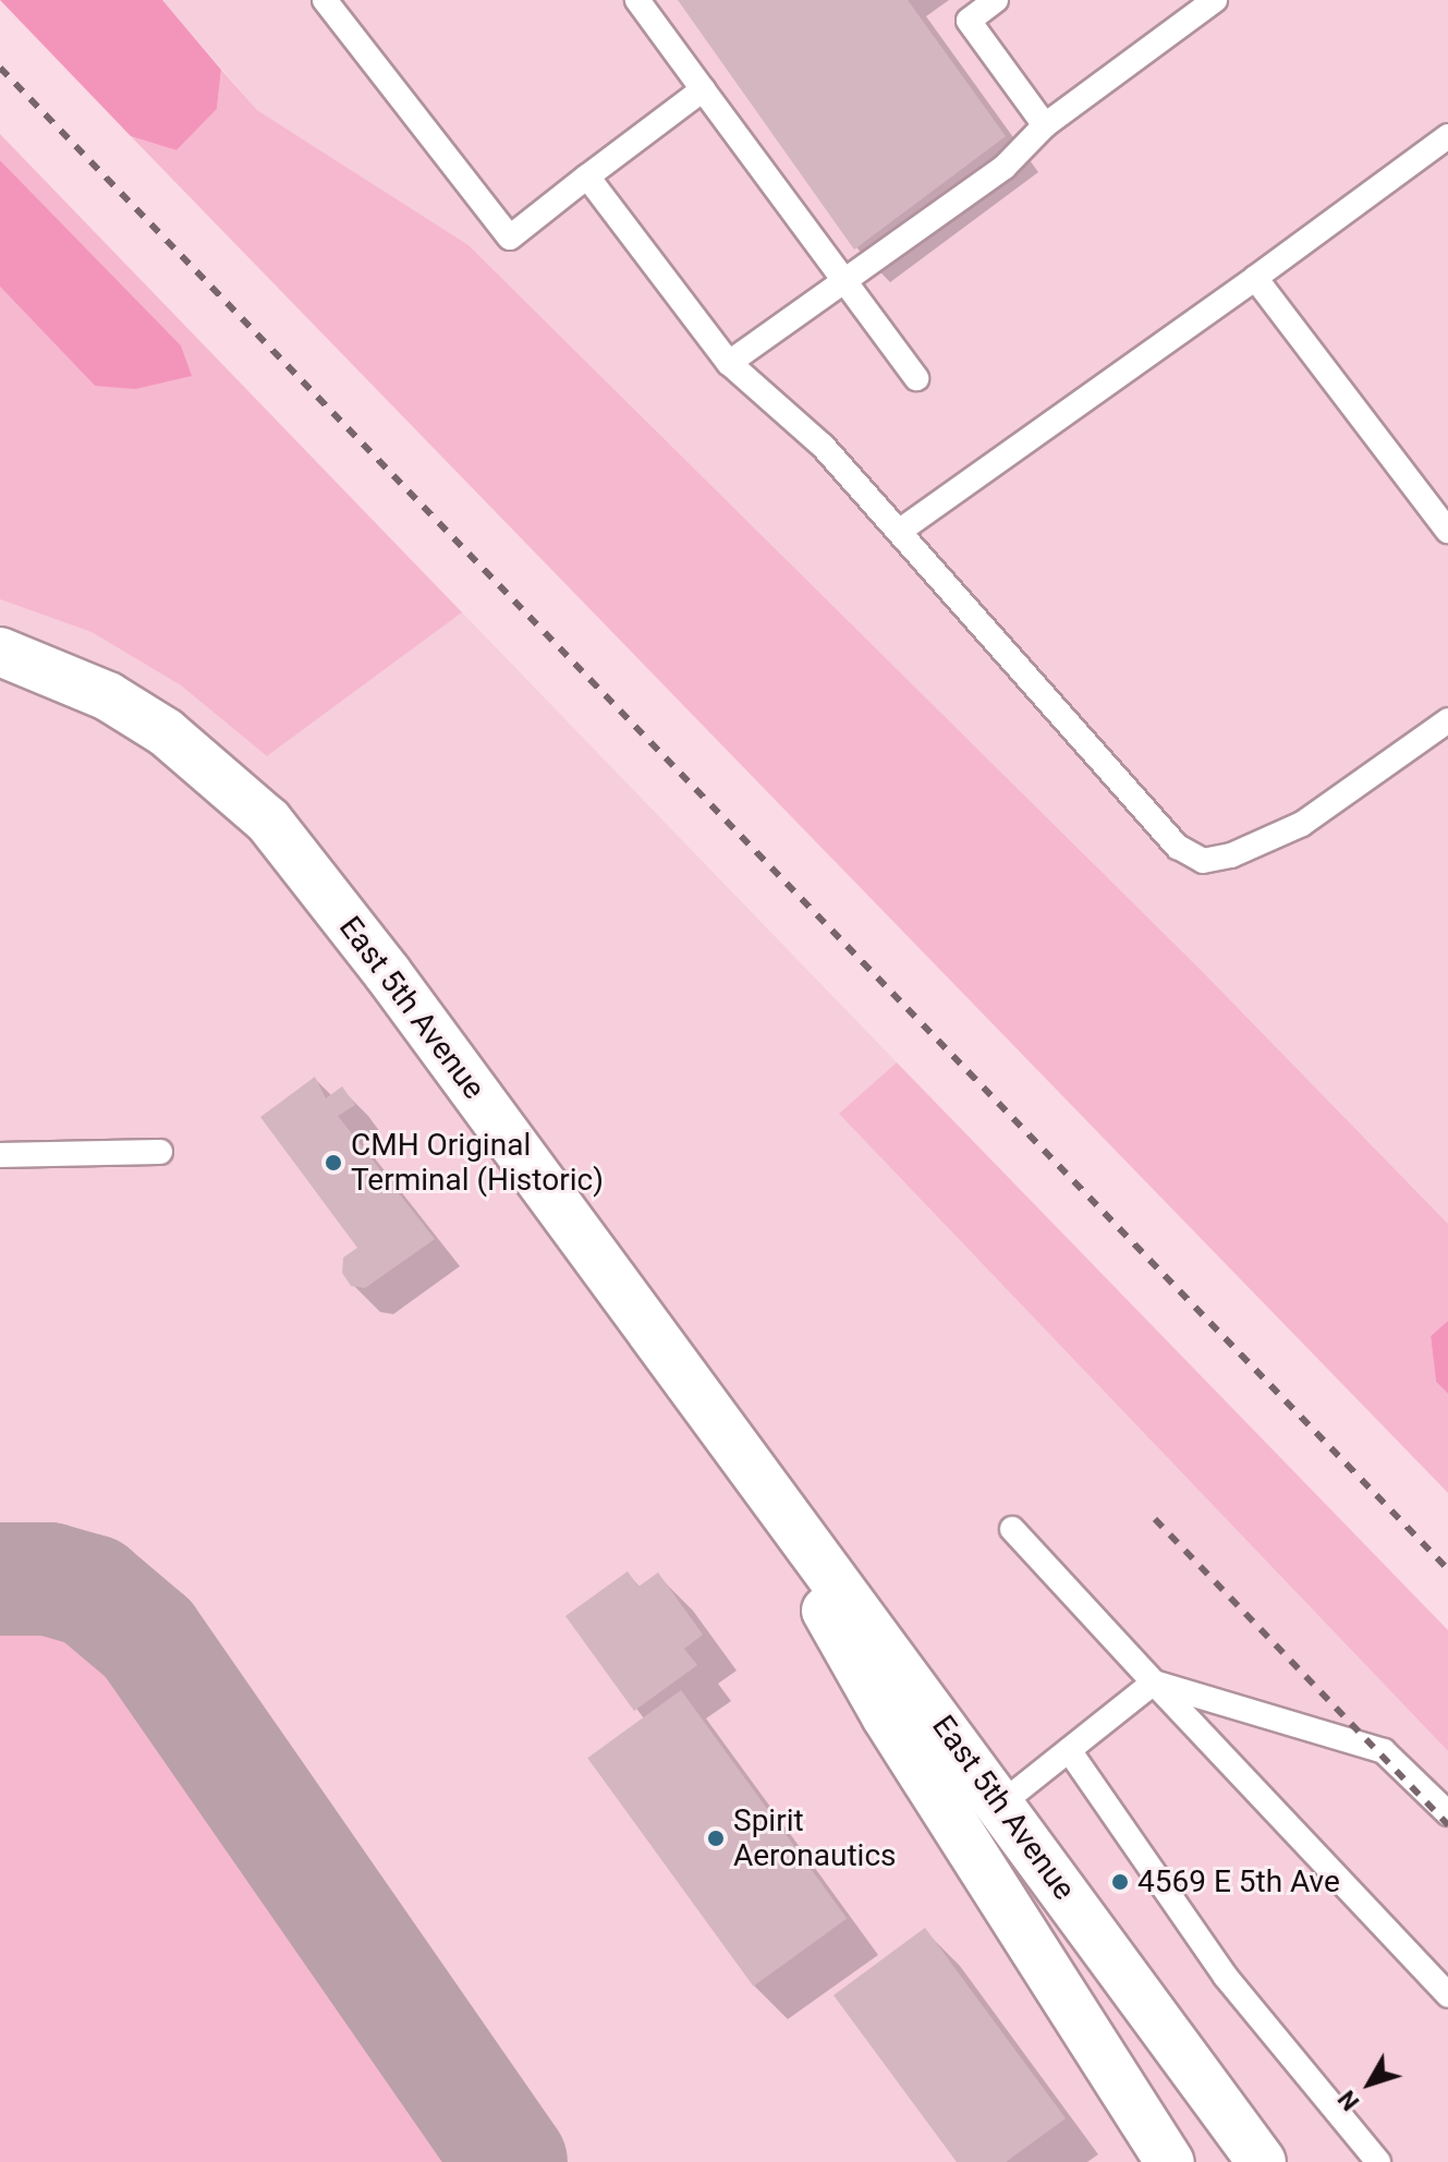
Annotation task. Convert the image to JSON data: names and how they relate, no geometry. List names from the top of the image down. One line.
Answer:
{"streets":{"main road":["East 5th Avenue"]},"places":["CMH Original Terminal (Historic)","Spirit Aeronautics","4569 E 5th Ave"],"north":"bottom left"}
